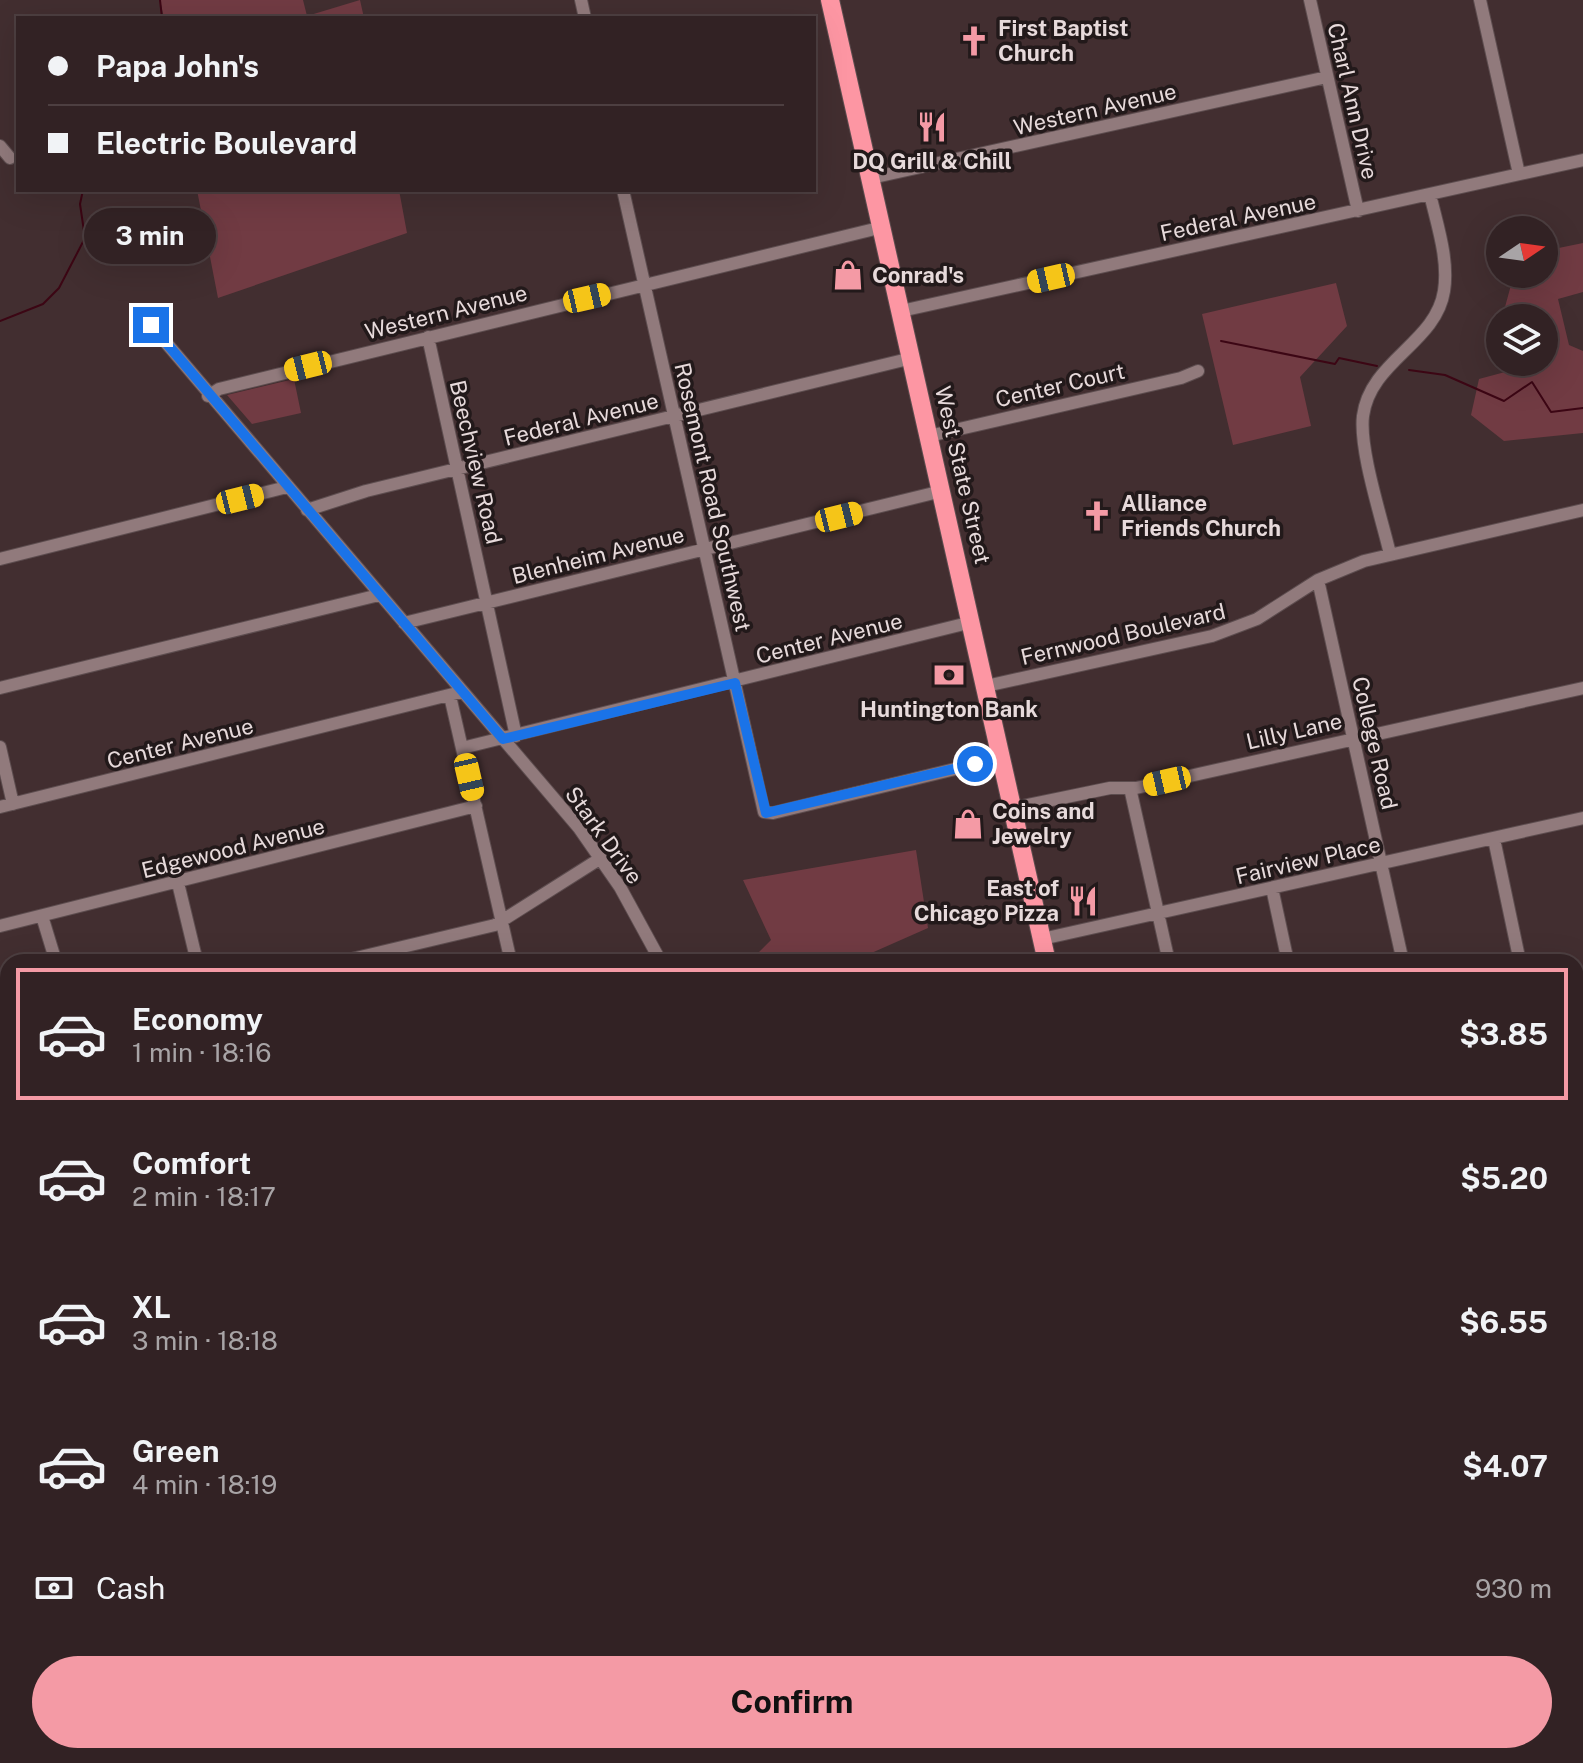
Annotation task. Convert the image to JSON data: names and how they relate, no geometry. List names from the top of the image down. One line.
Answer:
{"streets":{"highway":["West State Street"],"street":["Charl Ann Drive","Western Avenue","Federal Avenue","Center Court","Beechview Road","Rosemont Road Southwest","Blenheim Avenue","Fernwood Boulevard","Center Avenue","Lilly Lane","College Road","Stark Drive","Edgewood Avenue","Fairview Place"]},"crossings":[["Charl Ann Drive","Western Avenue"],["Charl Ann Drive","Federal Avenue"],["Western Avenue","Beechview Road"],["Western Avenue","West State Street"],["Western Avenue","Rosemont Road Southwest"],["Western Avenue","Stark Drive"],["Federal Avenue","Beechview Road"],["Federal Avenue","West State Street"],["Federal Avenue","Rosemont Road Southwest"],["Federal Avenue","Stark Drive"],["Center Court","West State Street"],["Beechview Road","Blenheim Avenue"],["Beechview Road","Center Avenue"],["West State Street","Rosemont Road Southwest"],["West State Street","Blenheim Avenue"],["West State Street","Fernwood Boulevard"],["West State Street","Center Avenue"],["West State Street","Lilly Lane"],["West State Street","Fairview Place"],["Rosemont Road Southwest","Blenheim Avenue"],["Rosemont Road Southwest","Center Avenue"],["Blenheim Avenue","Stark Drive"],["Fernwood Boulevard","College Road"],["Center Avenue","Stark Drive"],["Lilly Lane","College Road"],["College Road","Fairview Place"]],"places":{"church":["First Baptist Church","Alliance Friends Church"],"restaurant":["DQ Grill & Chill","East of Chicago Pizza"],"shop":["Conrad's","Coins and Jewelry"],"bank":["Huntington Bank"]},"north":"right","page":{"banner":["Papa John's","Electric Boulevard"],"bubble":"3 min","list":[{"name":"Economy","note":"1 min · 18:16","value":"$3.85"},{"name":"Comfort","note":"2 min · 18:17","value":"$5.20"},{"name":"XL","note":"3 min · 18:18","value":"$6.55"},{"name":"Green","note":"4 min · 18:19","value":"$4.07"}],"pay":["Cash","930 m"],"buttons":"Confirm"}}
